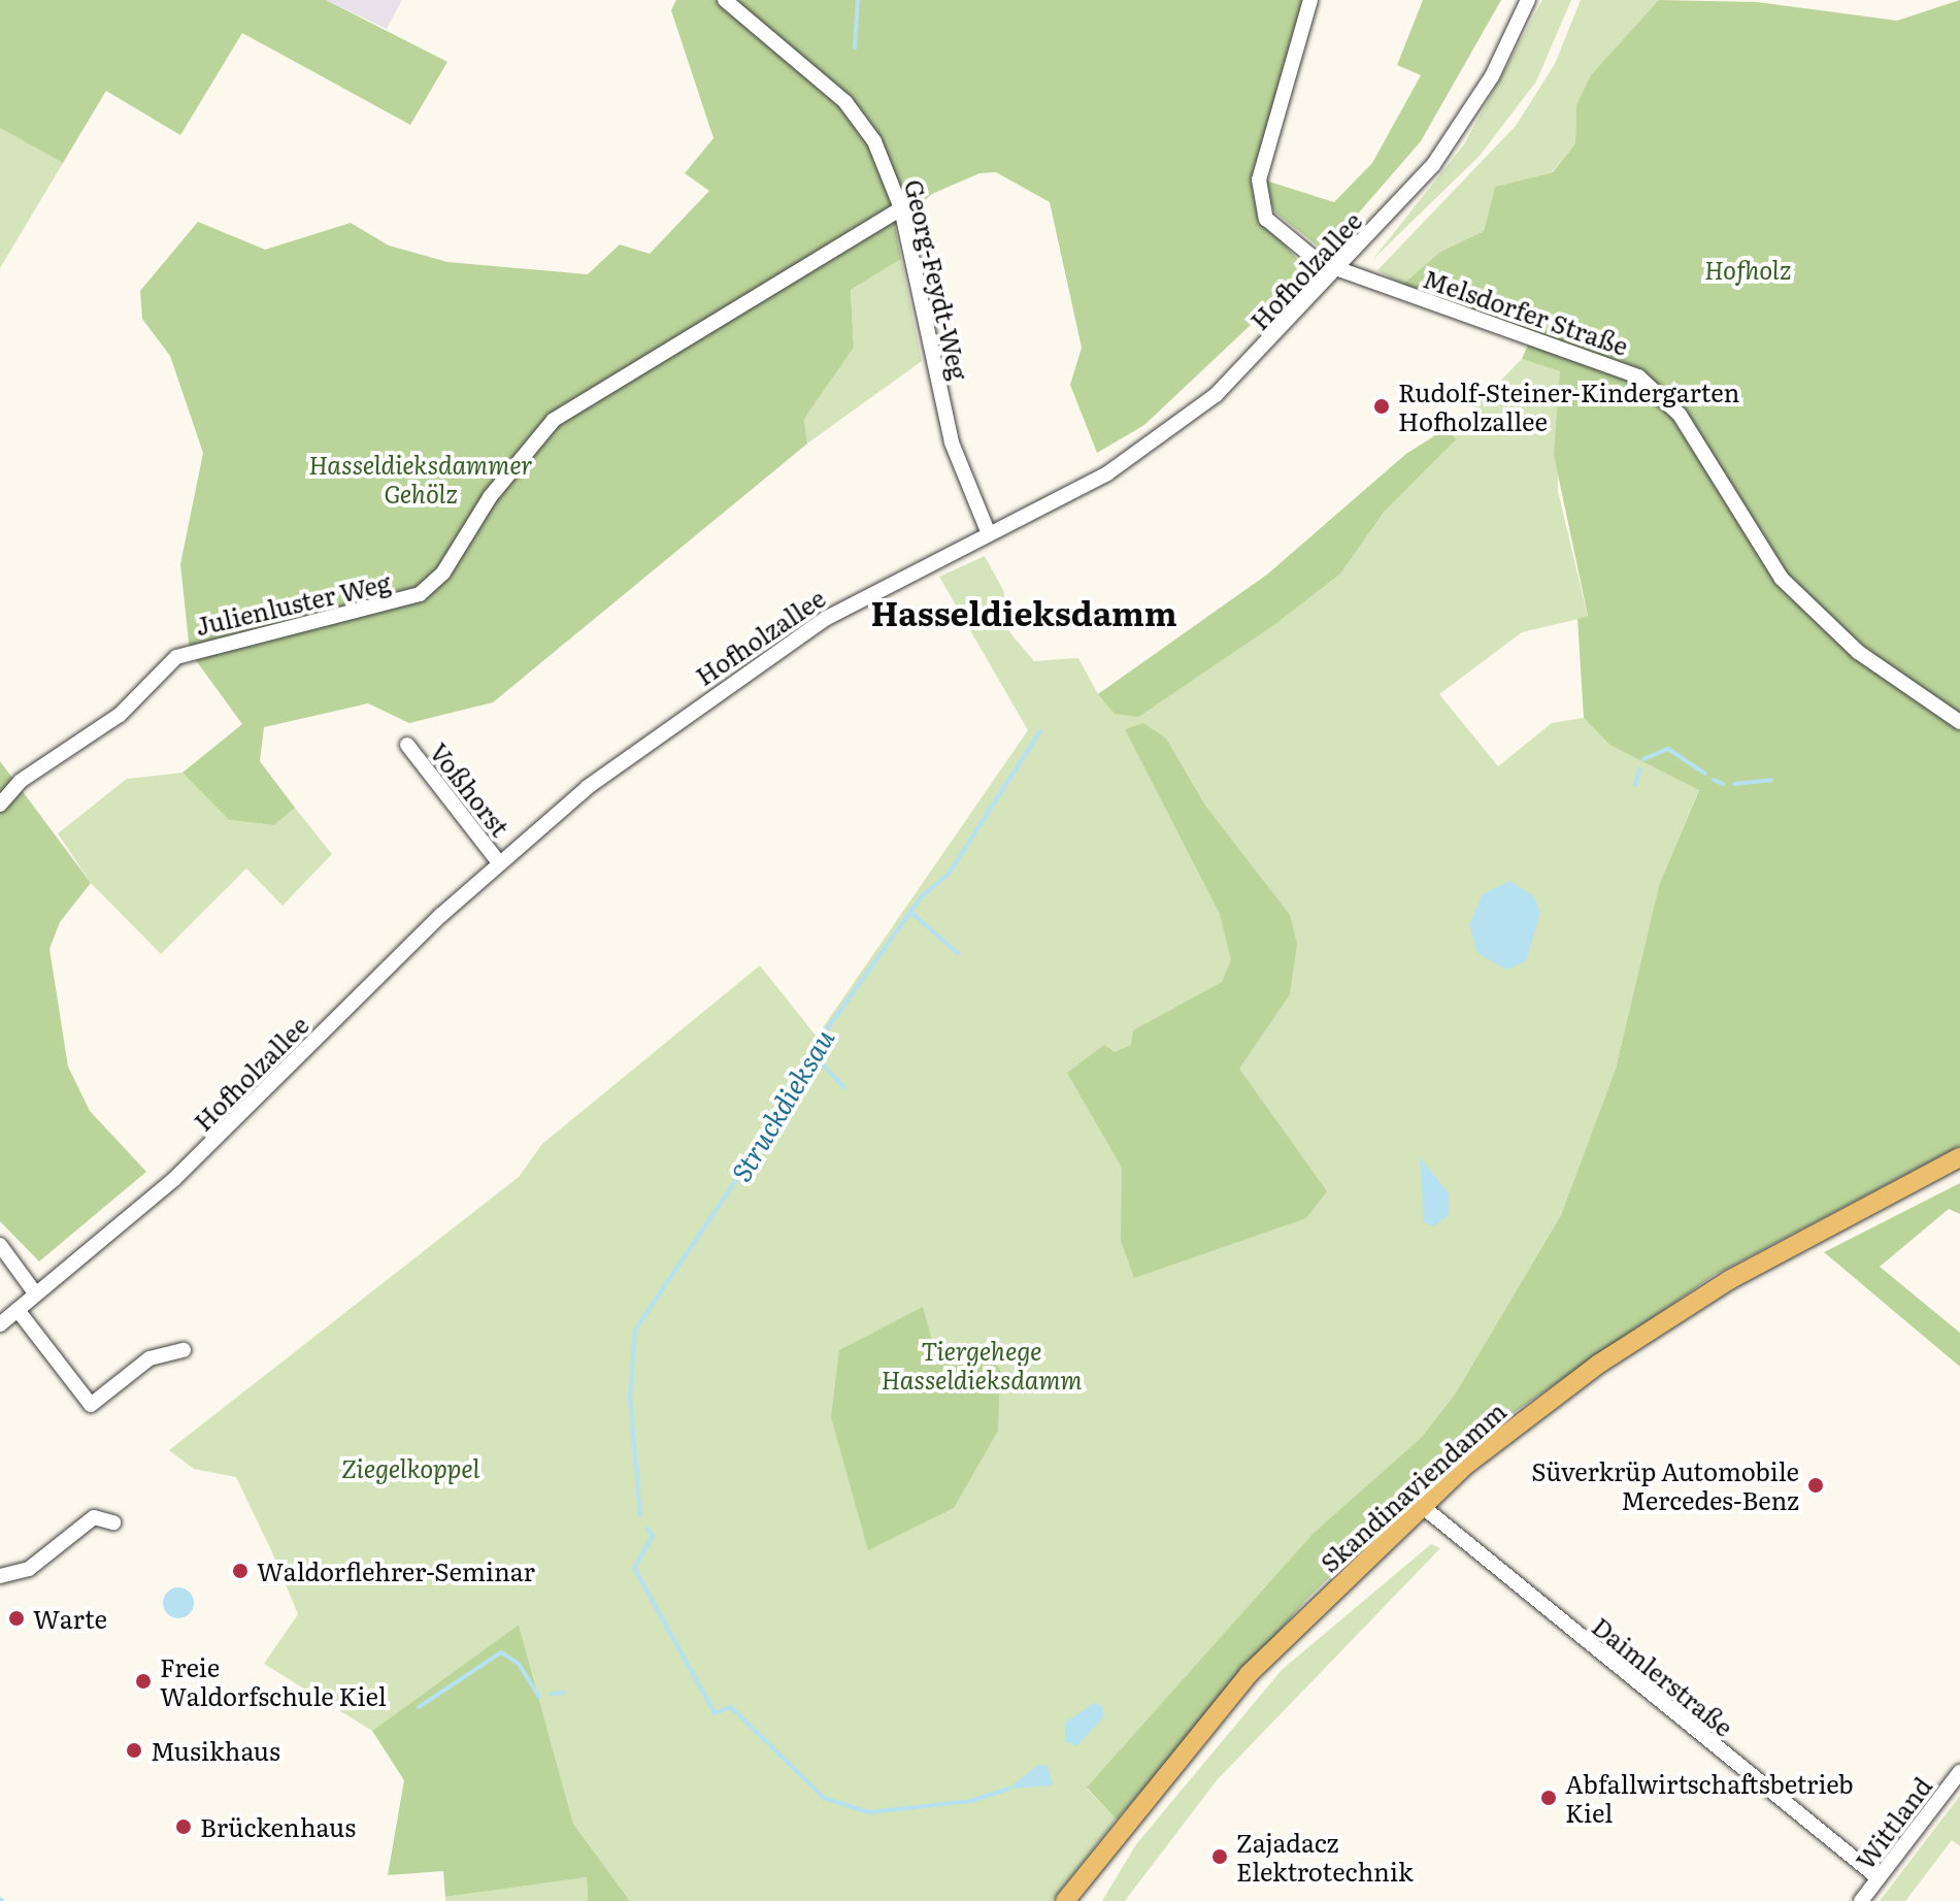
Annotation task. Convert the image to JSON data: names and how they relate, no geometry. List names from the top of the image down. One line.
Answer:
{"streets":{"main road":["Skandinaviendamm"],"street":["Hofholzallee","Georg-Feydt-Weg","Melsdorfer Straße","Julienluster Weg","Voßhorst","Daimlerstraße","Wittland"]},"crossings":[["Hofholzallee","Georg-Feydt-Weg"],["Hofholzallee","Melsdorfer Straße"],["Hofholzallee","Voßhorst"],["Georg-Feydt-Weg","Julienluster Weg"],["Skandinaviendamm","Daimlerstraße"],["Daimlerstraße","Wittland"]],"districts":["Hasseldieksdamm"],"water":["Struckdieksau"],"parks":["Hofholz","Hasseldieksdammer Gehölz","Tiergehege Hasseldieksdamm","Ziegelkoppel"],"places":["Rudolf-Steiner-Kindergarten Hofholzallee","Süverkrüp Automobile Mercedes-Benz","Waldorflehrer-Seminar","Warte","Freie Waldorfschule Kiel","Musikhaus","Abfallwirtschaftsbetrieb Kiel","Brückenhaus","Zajadacz Elektrotechnik"]}
